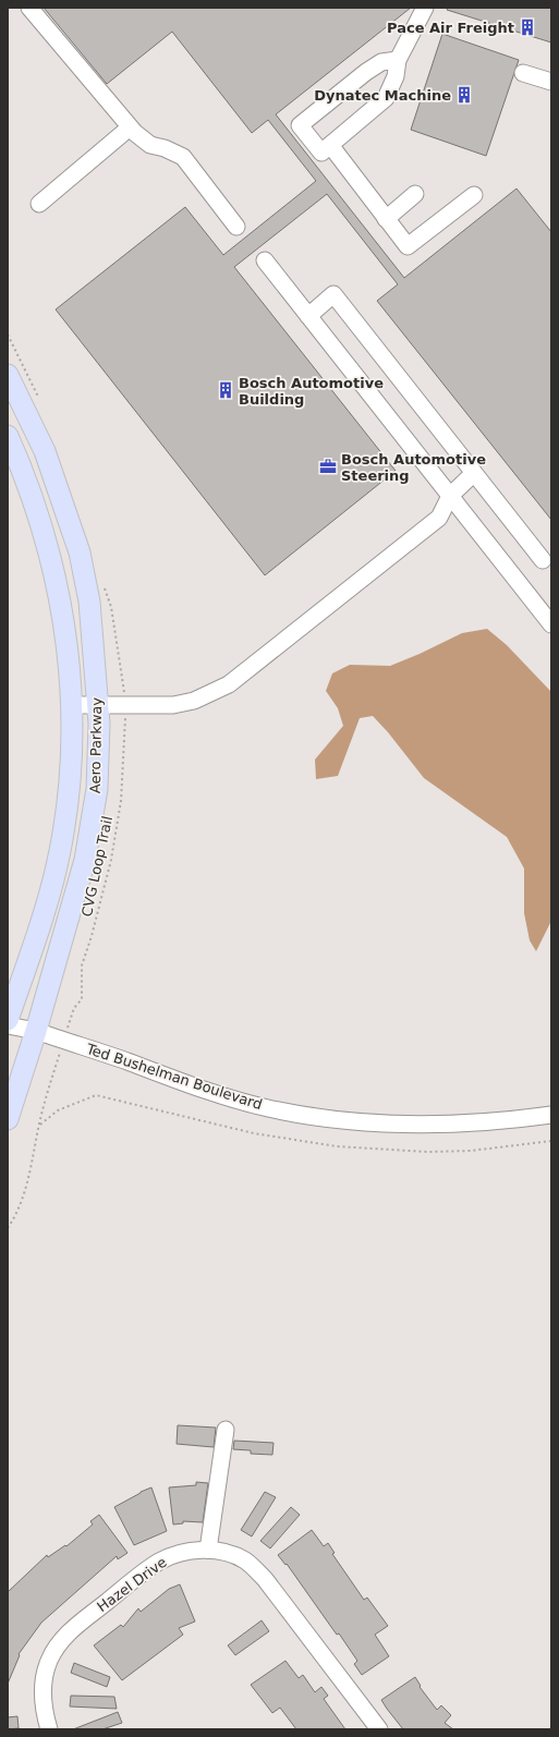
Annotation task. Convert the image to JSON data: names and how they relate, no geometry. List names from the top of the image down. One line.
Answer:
{"streets":{"main road":["Aero Parkway"],"street":["Ted Bushelman Boulevard","Hazel Drive"],"path":["CVG Loop Trail"]},"crossings":[["Aero Parkway","Ted Bushelman Boulevard"]],"places":{"building":["Pace Air Freight","Dynatec Machine","Bosch Automotive Building"],"office":["Bosch Automotive Steering"]}}
